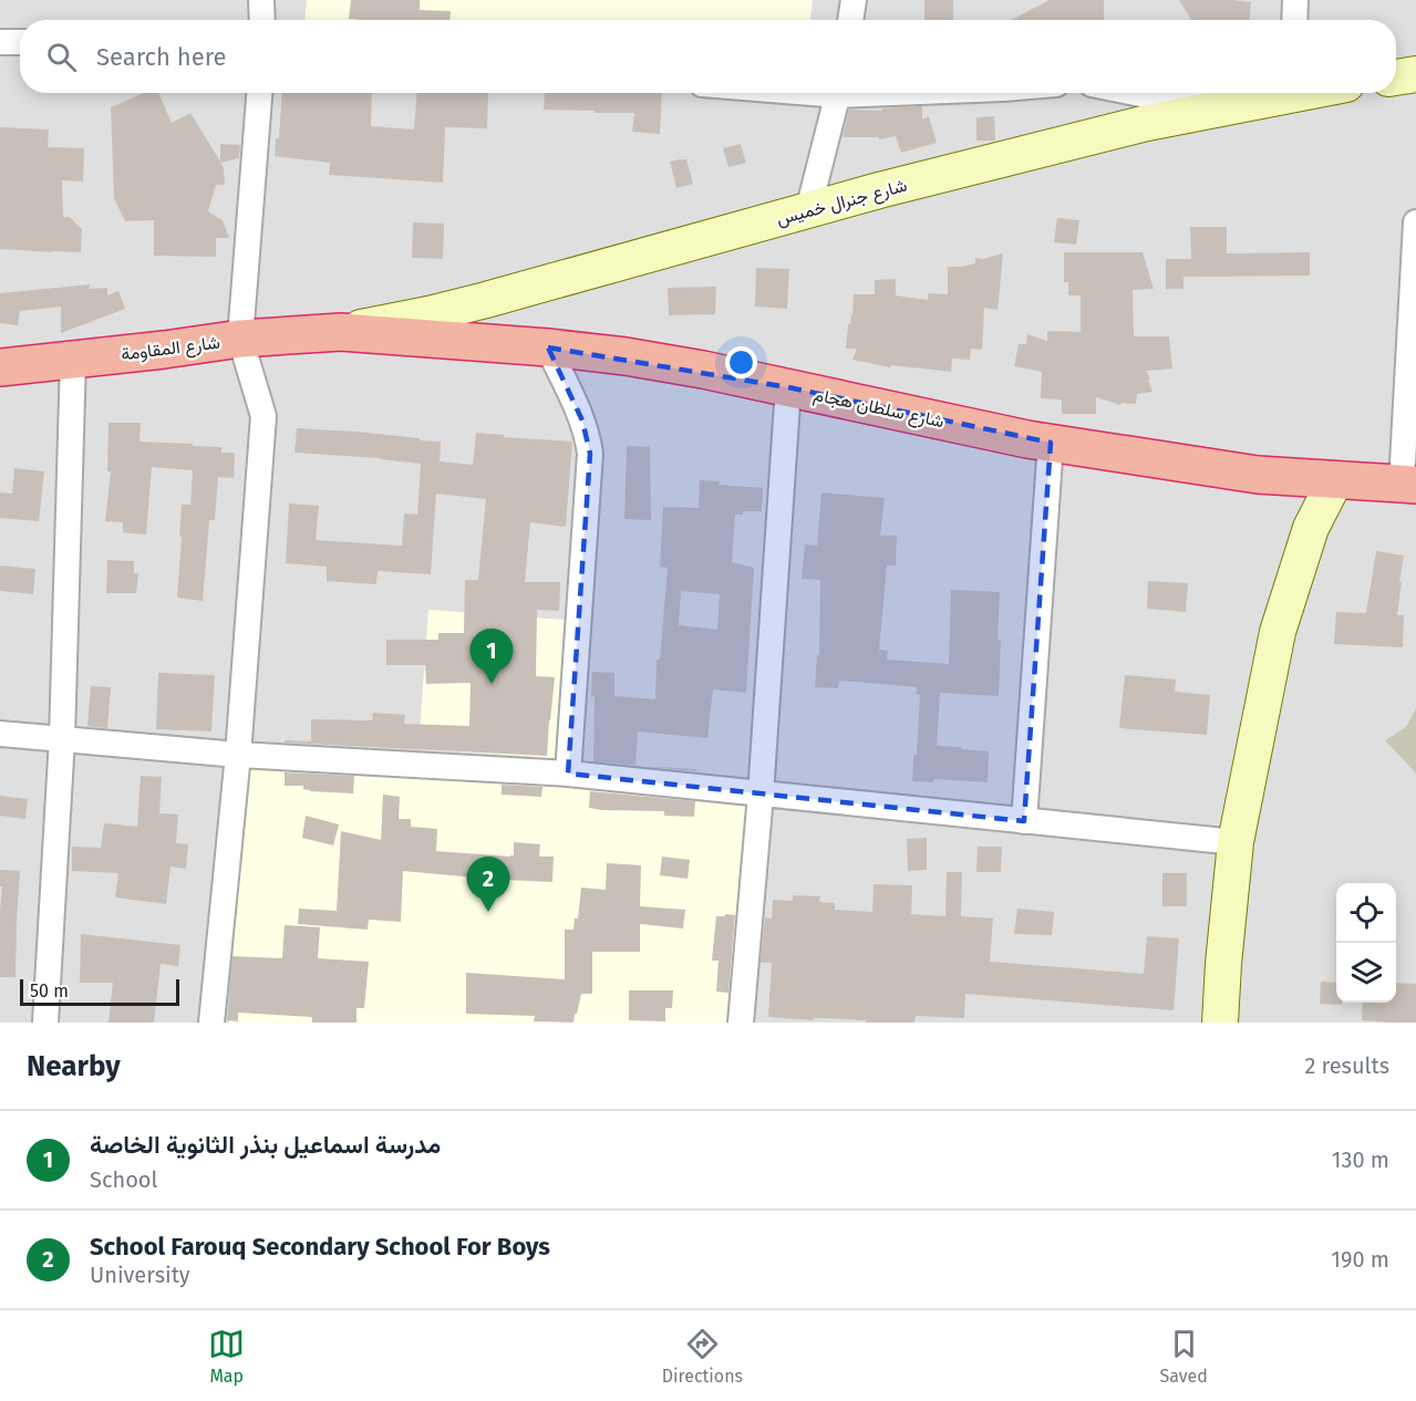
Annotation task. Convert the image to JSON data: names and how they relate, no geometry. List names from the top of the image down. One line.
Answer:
{"streets":{"highway":["شارع المقاومة","شارع سلطان هجام"],"main road":["شارع جنرال خميس"]},"crossings":[["شارع جنرال خميس","شارع المقاومة"],["شارع جنرال خميس","شارع سلطان هجام"],["شارع المقاومة","شارع سلطان هجام"]],"scale_bar":"50 m","page":{"search":"Search here","pins":["1","2"],"scale":"50 m","heading":["Nearby","2 results"],"list":[{"mark":"1","name":"مدرسة اسماعيل بنذر الثانوية الخاصة","note":"School","value":"130 m"},{"mark":"2","name":"School Farouq Secondary School For Boys","note":"University","value":"190 m"}],"nav":["Map","Directions","Saved"]}}
